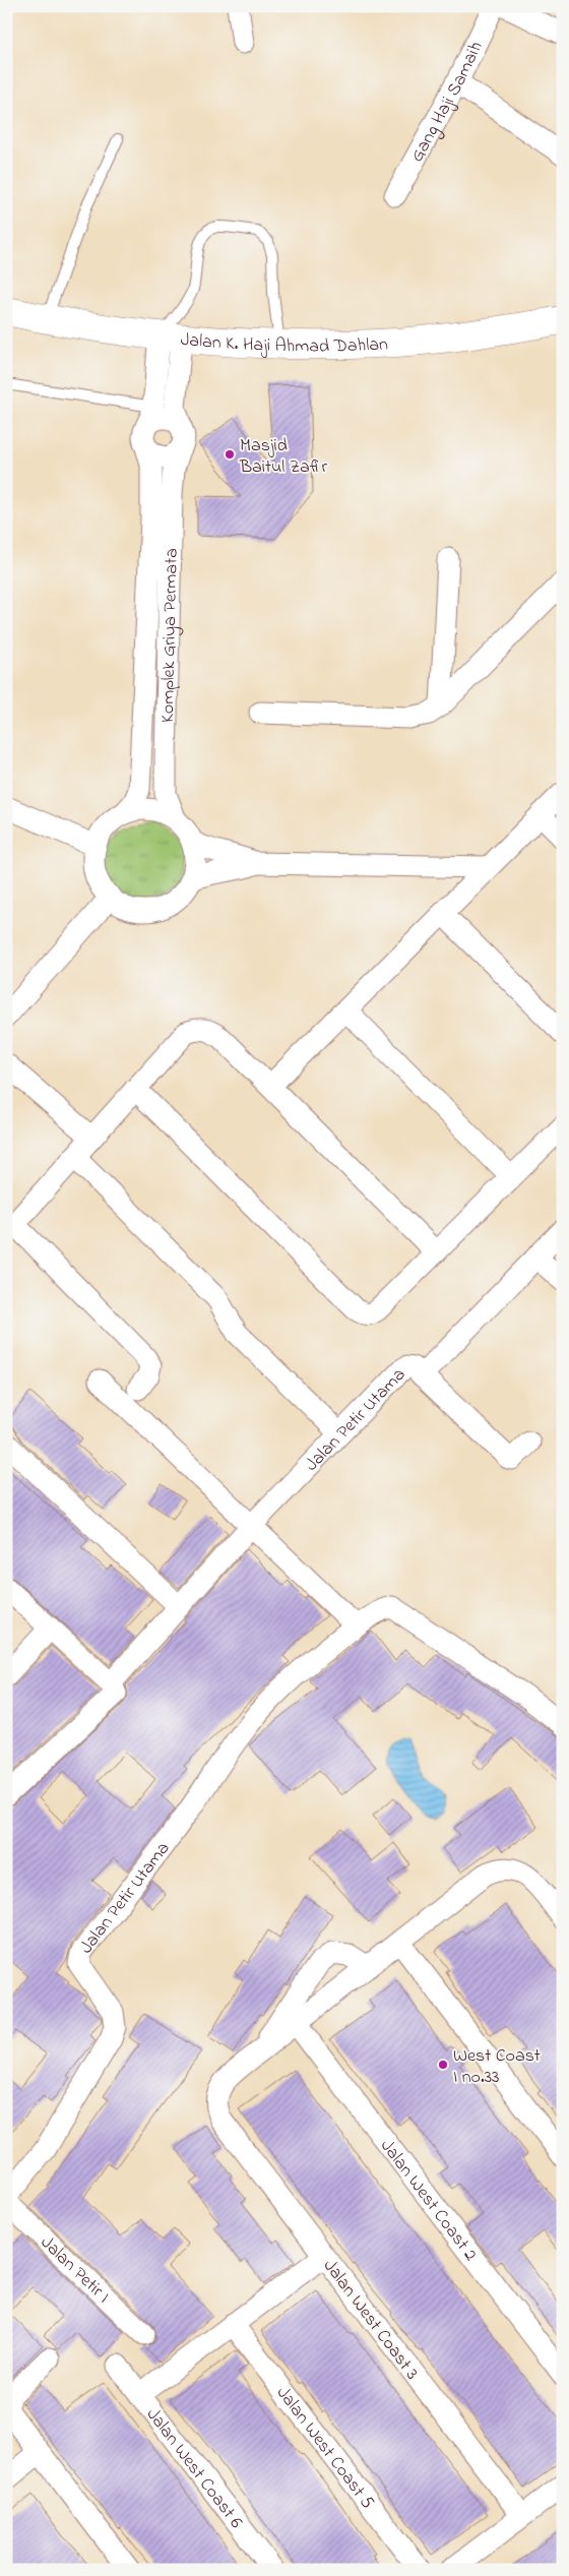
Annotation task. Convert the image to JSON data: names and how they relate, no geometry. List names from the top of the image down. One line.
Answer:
{"streets":{"main road":["Jalan K. Haji Ahmad Dahlan"],"street":["Gang Haji Samaih","Komplek Griya Permata","Jalan Petir Utama","Jalan West Coast 2","Jalan Petir I","Jalan West Coast 3","Jalan West Coast 5","Jalan West Coast 6"]},"places":["Masjid Baitul Zafir","West Coast I no.33"]}
